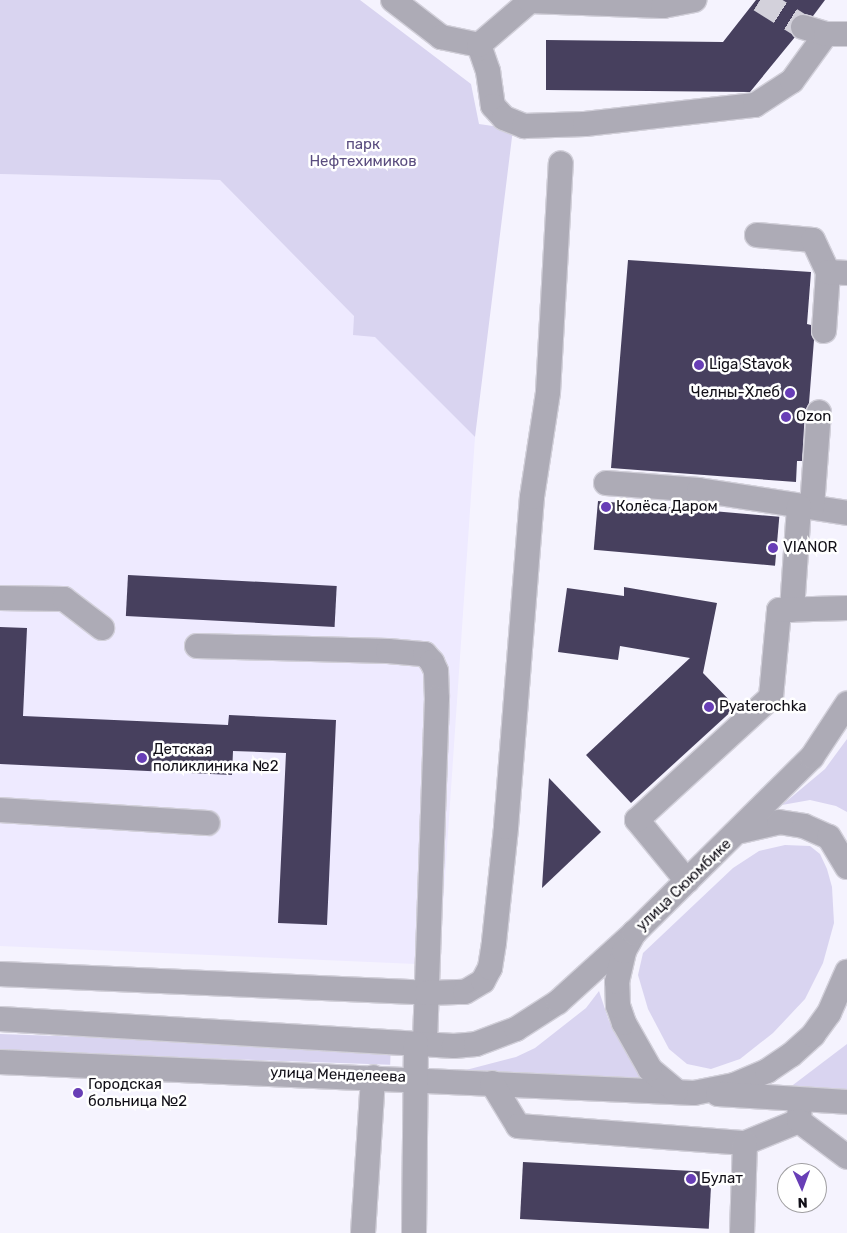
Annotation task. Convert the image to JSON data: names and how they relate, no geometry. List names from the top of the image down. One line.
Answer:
{"streets":{"street":["улица Сююмбике","улица Менделеева"]},"crossings":[["улица Сююмбике","улица Менделеева"]],"parks":["парк Нефтехимиков"],"places":["Liga Stavok","Челны-Хлеб","Ozon","Колёса Даром","VIANOR","Pyaterochka","Детская поликлиника №2","Городская больница №2","Булат"],"north":"bottom"}
